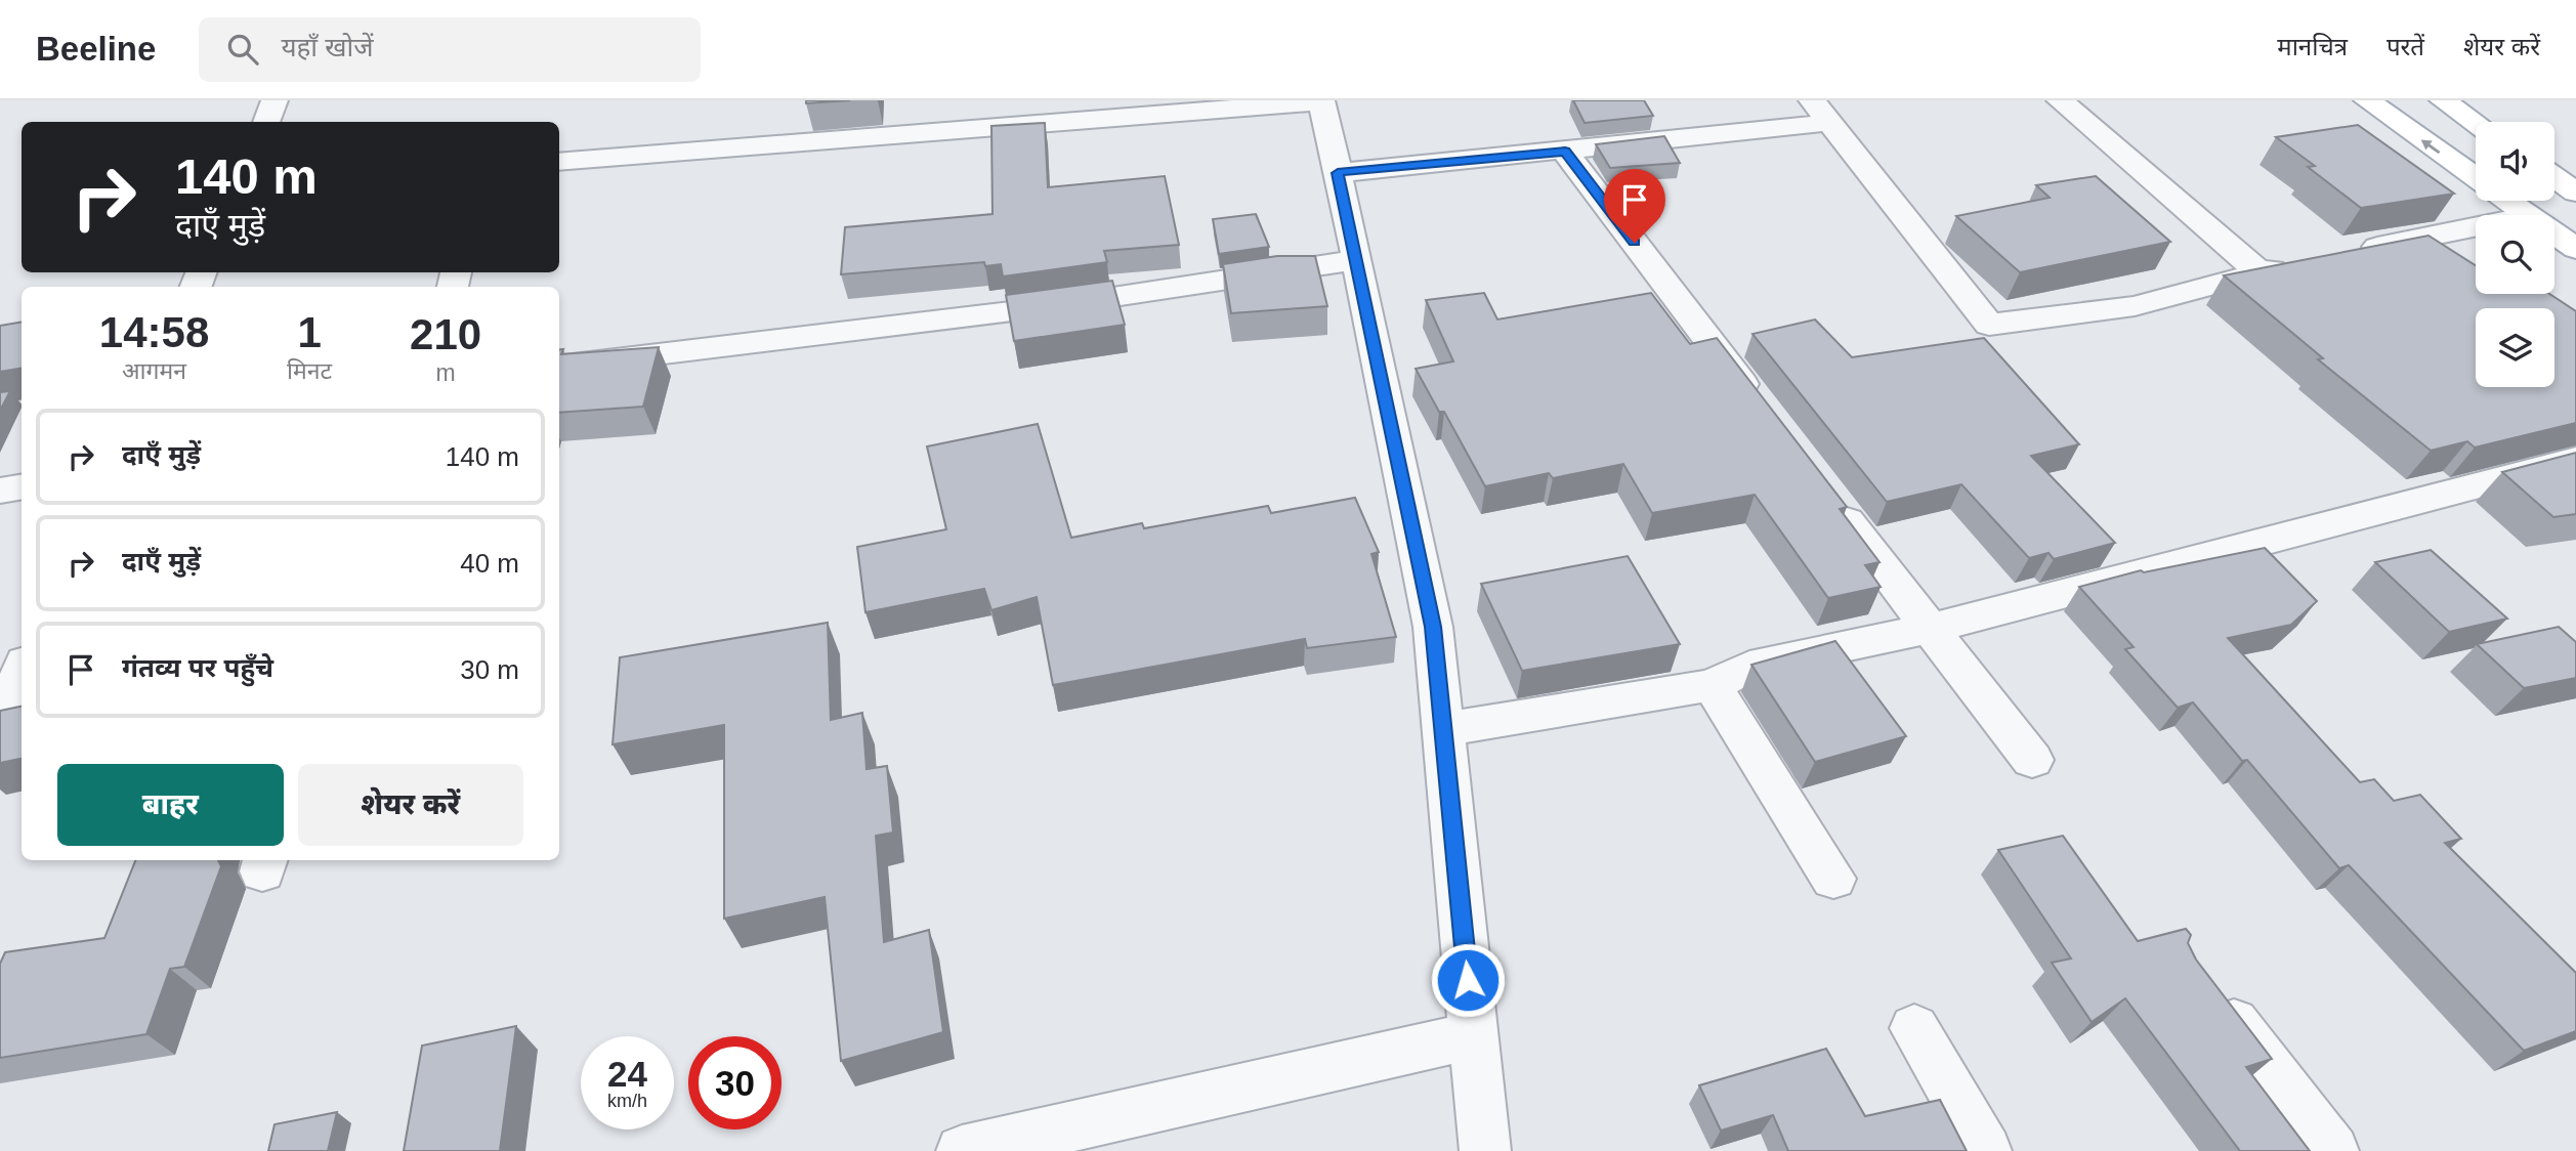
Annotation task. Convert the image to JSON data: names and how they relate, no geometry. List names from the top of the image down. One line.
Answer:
{"page":{"header":"Beeline","search":"यहाँ खोजें","nav":["मानचित्र","परतें","शेयर करें"],"turn":["140 m","दाएँ मुड़ें"],"eta":["14:58","आगमन","1","मिनट","210","m"],"list":[{"name":"दाएँ मुड़ें","value":"140 m"},{"name":"दाएँ मुड़ें","value":"40 m"},{"name":"गंतव्य पर पहुँचे","value":"30 m"}],"buttons":["बाहर","शेयर करें"],"speed":"24 km/h","limit":"30"}}
